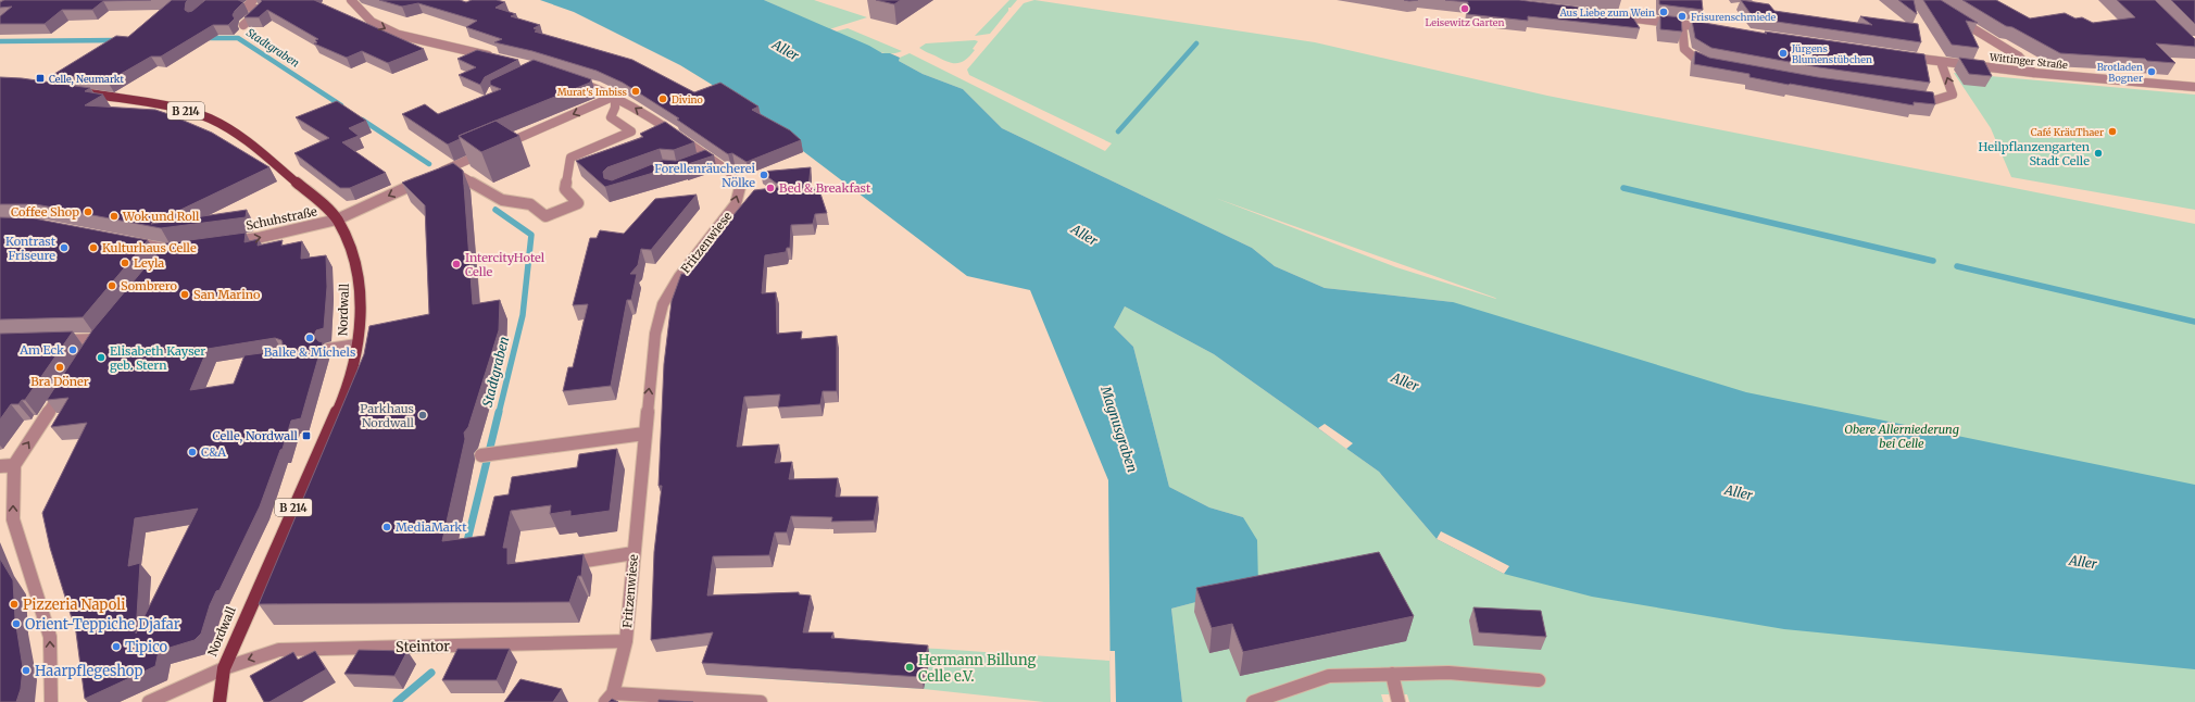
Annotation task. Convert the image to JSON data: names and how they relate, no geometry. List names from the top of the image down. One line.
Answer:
{"streets":{"main road":["B 214","Nordwall"],"street":["Wittinger Straße","Schuhstraße","Fritzenwiese","Steintor"]},"crossings":[["Schuhstraße","Fritzenwiese"],["Schuhstraße","Nordwall"],["Fritzenwiese","Steintor"],["Nordwall","Steintor"]],"one_way":["Steintor"],"water":["Stadtgraben","Aller","Magnusgraben"],"parks":["Obere Allerniederung bei Celle"],"places":{"other":["Leisewitz Garten","Aus Liebe zum Wein","Frisurenschmiede","Jürgens Blumenstübchen","Brotladen Bogner","Murat's Imbiss","Divino","Café KräuThaer","Heilpflanzengarten Stadt Celle","Forellenräucherei Nölke","Bed & Breakfast","Coffee Shop","Wok und Roll","Kontrast Friseure","Kulturhaus Celle","Leyla","IntercityHotel Celle","Sombrero","San Marino","Balke & Michels","Am Eck","Elisabeth Kayser geb. Stern","Bra Döner","Parkhaus Nordwall","C&A","MediaMarkt","Pizzeria Napoli","Orient-Teppiche Djafar","Tipico","Hermann Billung Celle e.V.","Haarpflegeshop"],"transit":["Celle, Neumarkt","Celle, Nordwall"]}}
